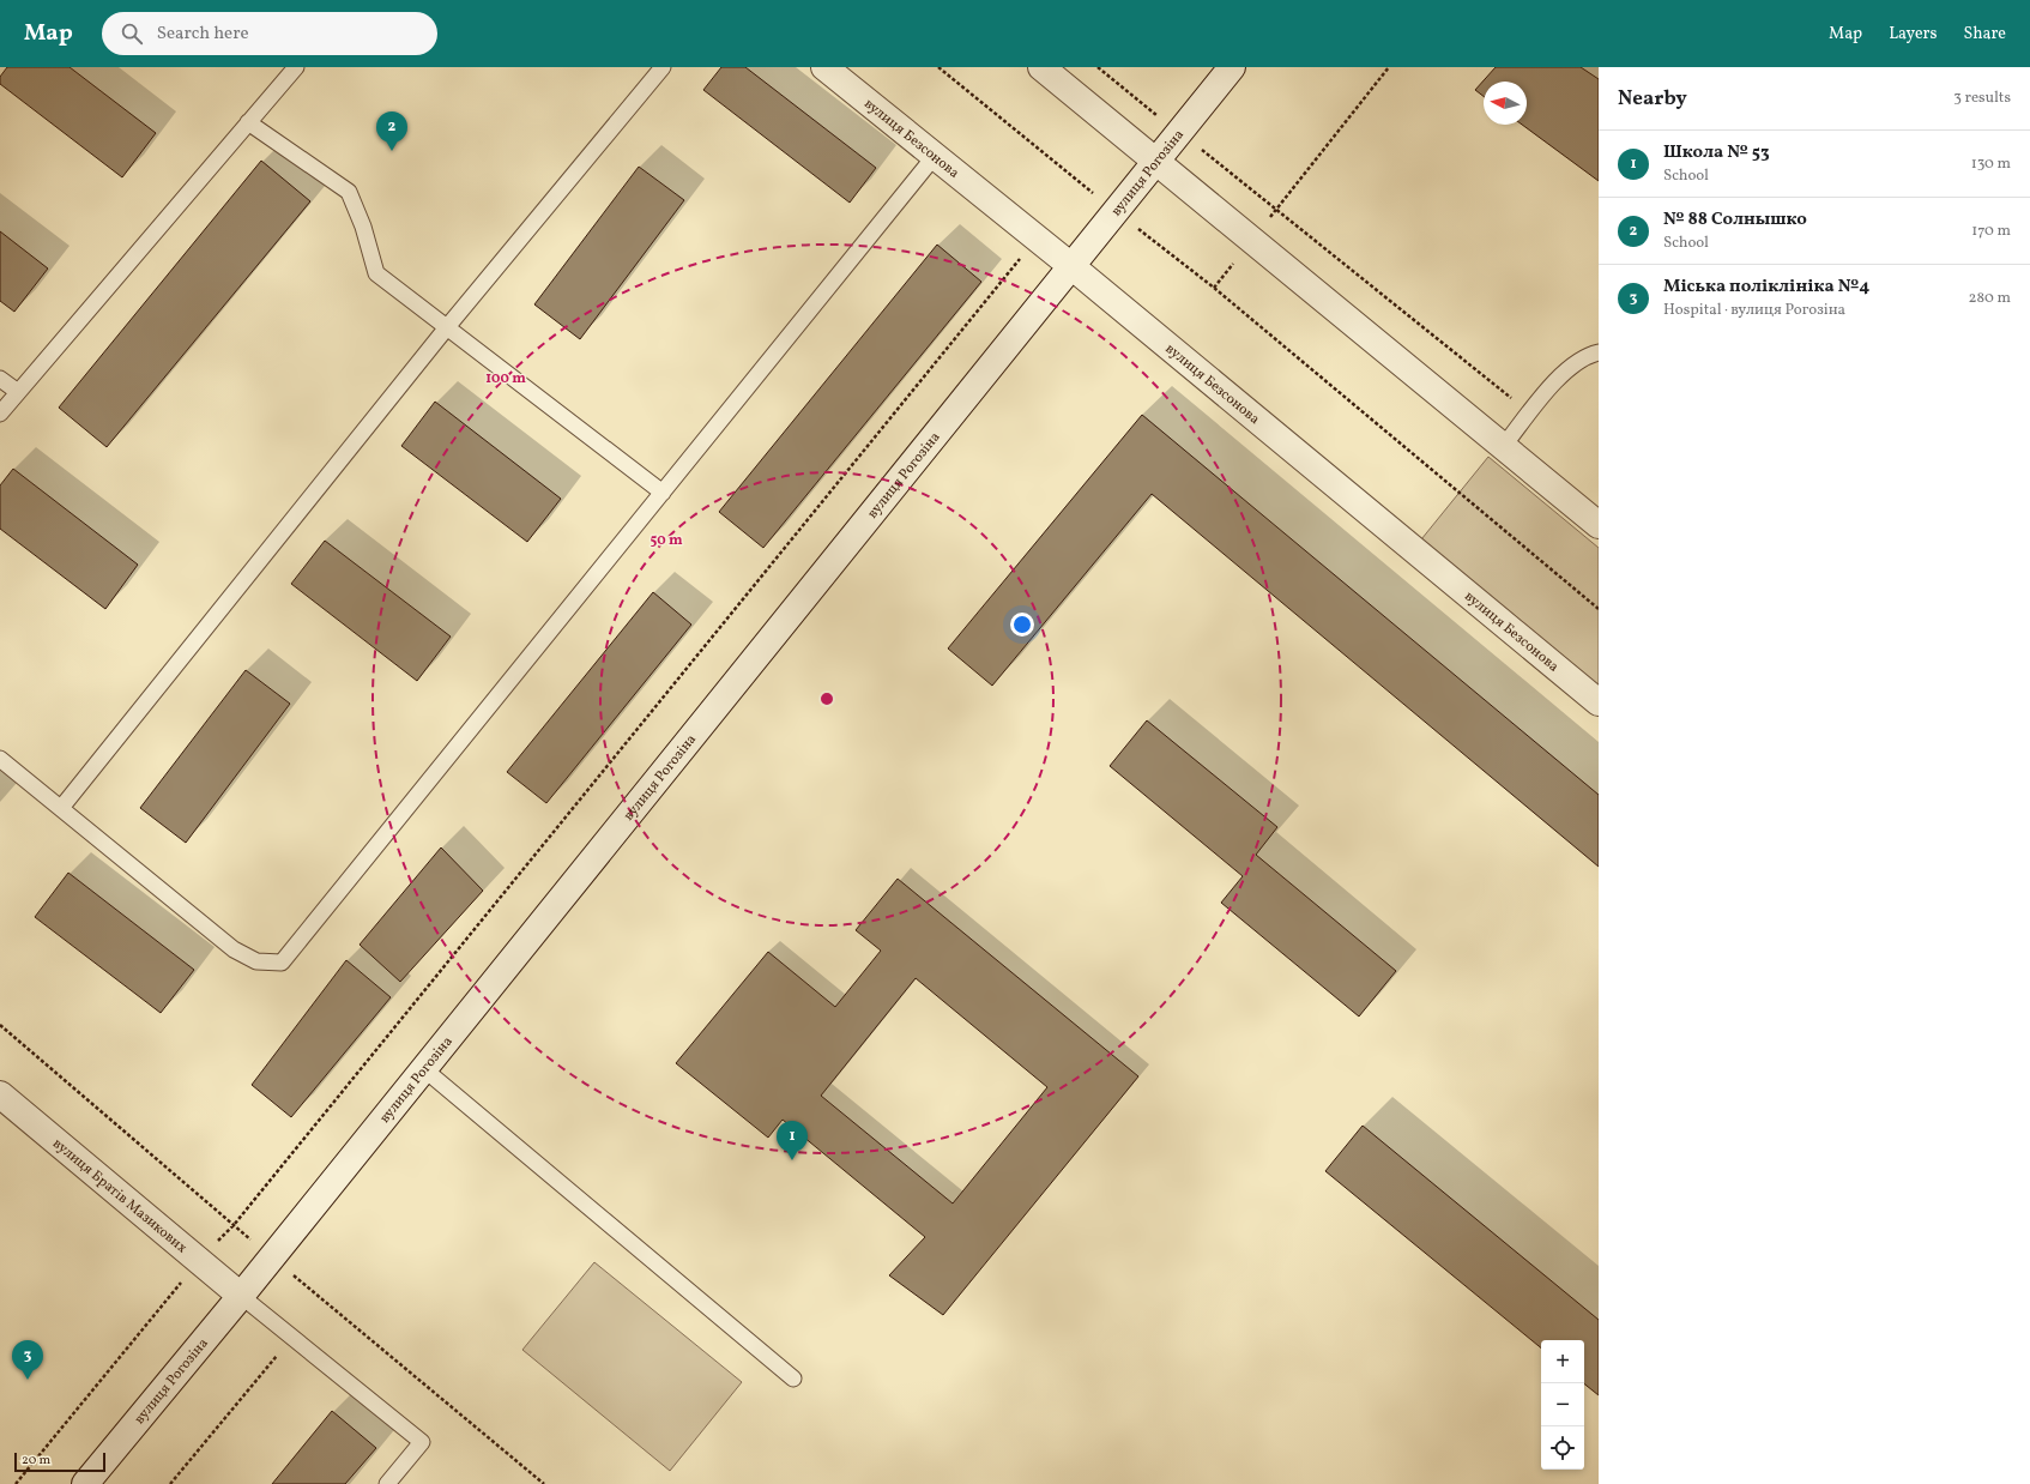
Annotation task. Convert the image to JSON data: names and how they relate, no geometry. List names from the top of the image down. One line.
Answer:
{"streets":{"street":["вулиця Безсонова","вулиця Рогозіна","вулиця Братів Мазикових"]},"crossings":[["вулиця Безсонова","вулиця Рогозіна"],["вулиця Рогозіна","вулиця Братів Мазикових"]],"scale_bar":"20 m","north":"left","page":{"header":"Map","search":"Search here","nav":["Map","Layers","Share"],"heading":["Nearby","3 results"],"pins":["2","1","3"],"list":[{"mark":"1","name":"Школа № 53","note":"School","value":"130 m"},{"mark":"2","name":"№ 88 Солнышко","note":"School","value":"170 m"},{"mark":"3","name":"Міська поліклініка №4","note":"Hospital · вулиця Рогозіна","value":"280 m"}],"map_buttons":["+","−"],"scale":"20 m"},"rings":["100 m","50 m"]}
